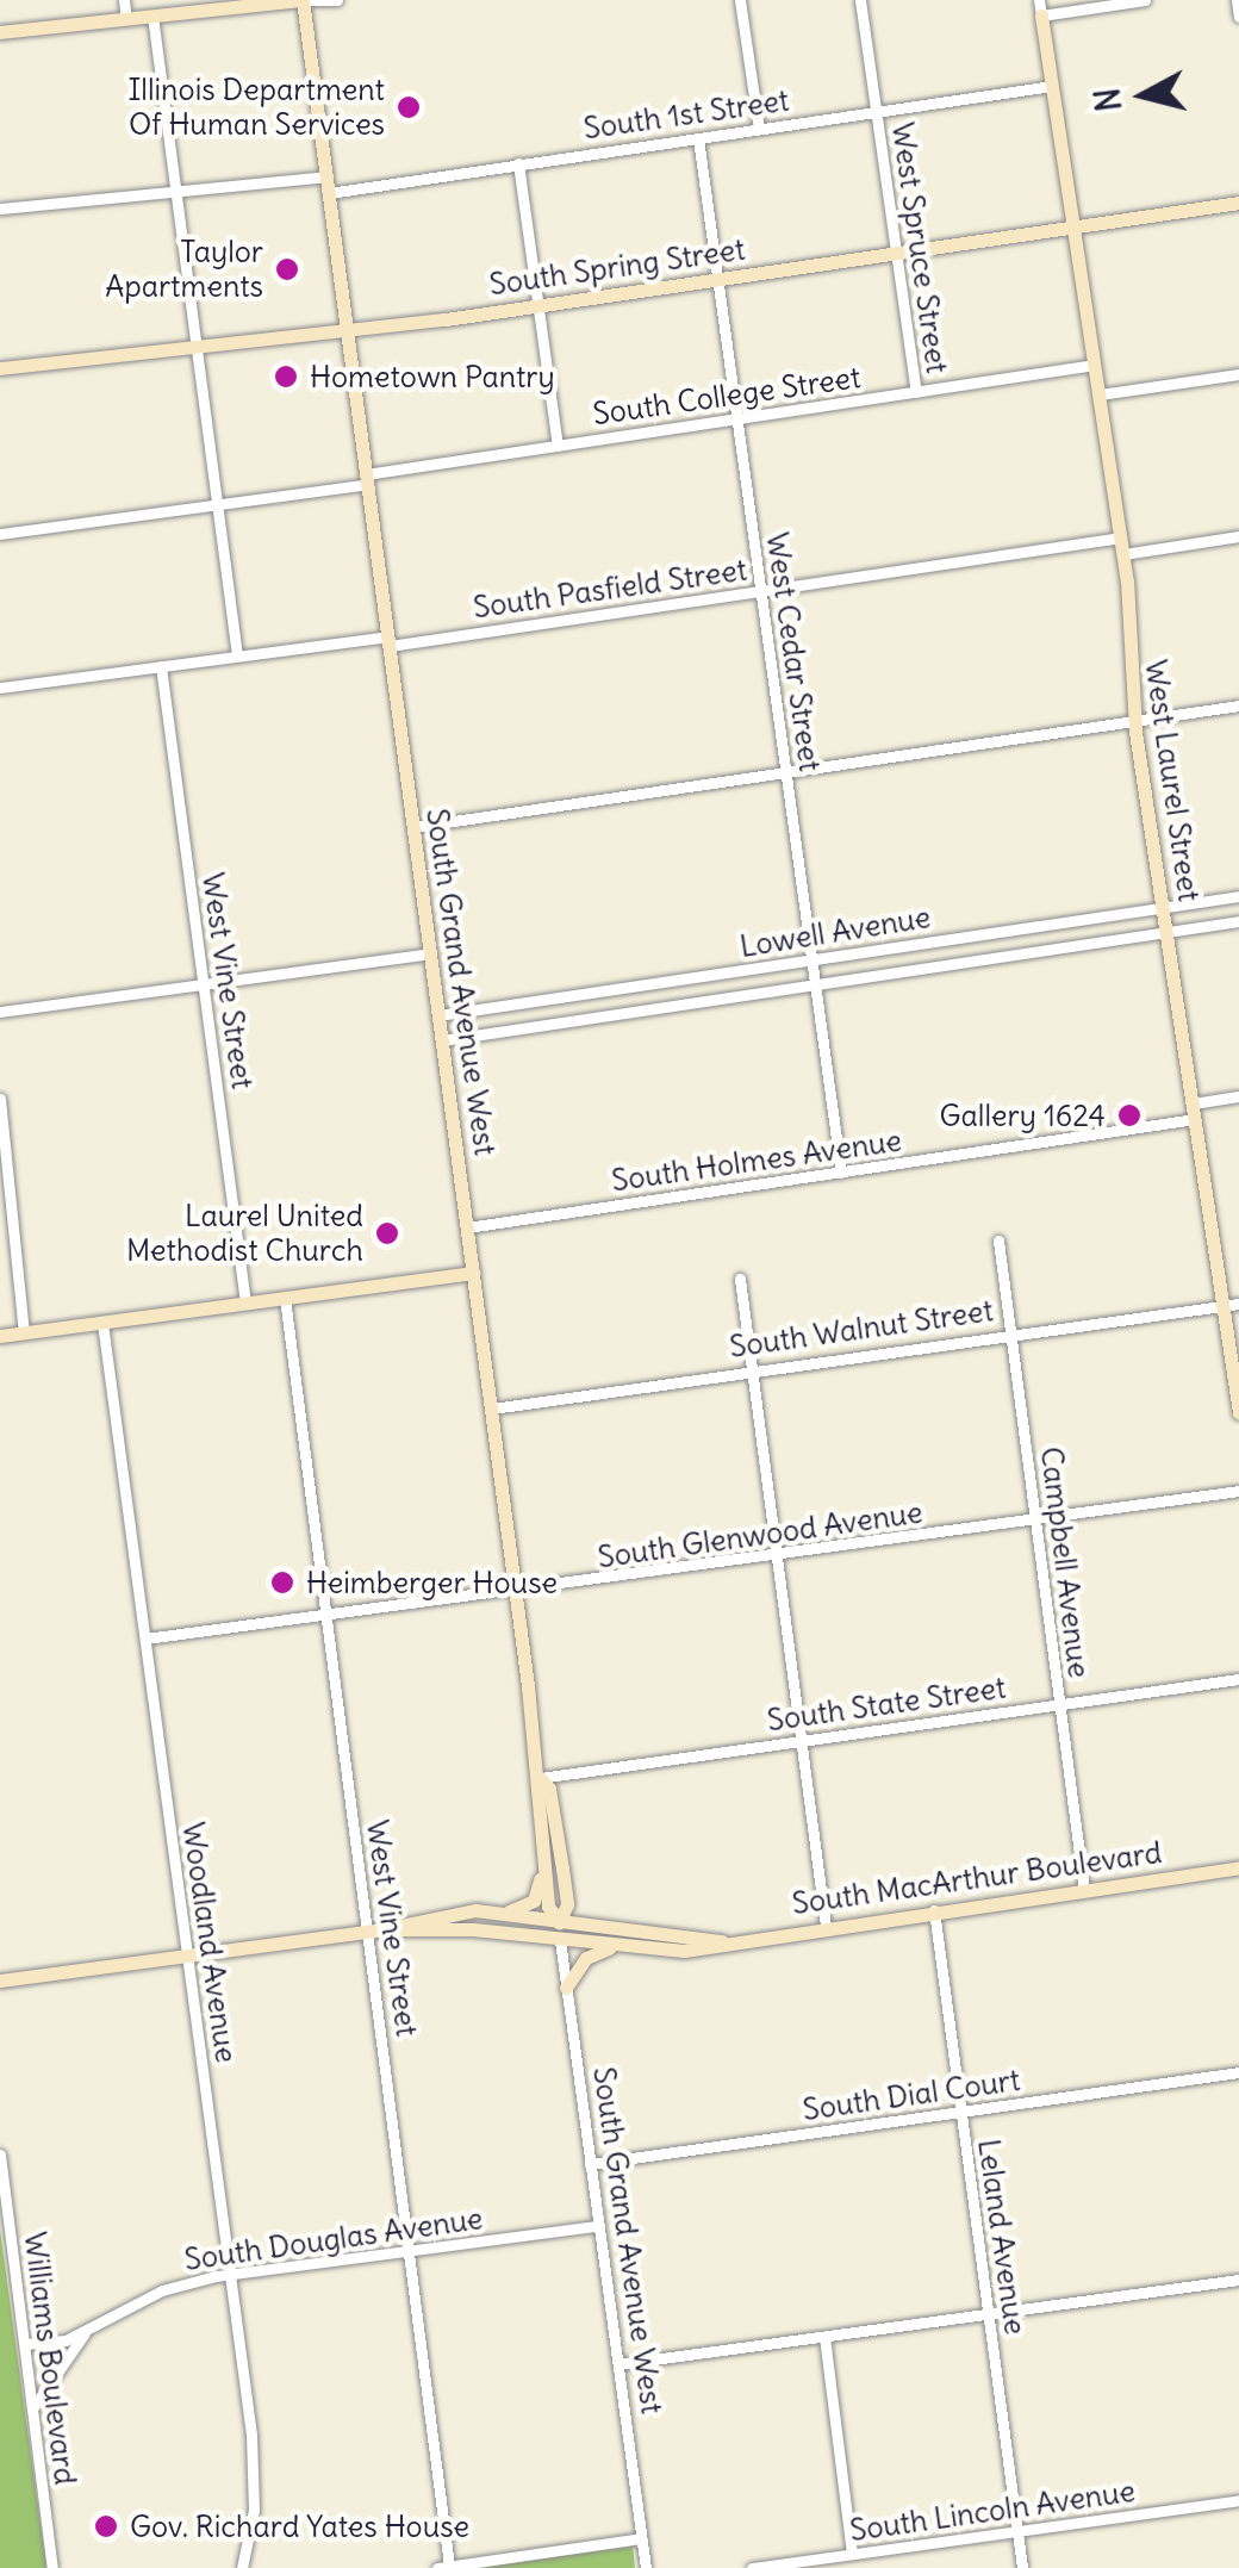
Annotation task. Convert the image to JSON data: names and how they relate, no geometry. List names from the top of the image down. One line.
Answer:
{"streets":{"main road":["South Spring Street","West Laurel Street","South Grand Avenue West","South MacArthur Boulevard"],"street":["South 1st Street","West Spruce Street","South College Street","South Pasfield Street","West Cedar Street","Lowell Avenue","West Vine Street","South Holmes Avenue","South Walnut Street","South Glenwood Avenue","Campbell Avenue","South State Street","Woodland Avenue","South Dial Court","Leland Avenue","South Douglas Avenue","Williams Boulevard","South Lincoln Avenue"]},"crossings":[["South 1st Street","West Spruce Street"],["South 1st Street","West Cedar Street"],["South 1st Street","West Laurel Street"],["South 1st Street","South Grand Avenue West"],["West Spruce Street","South Spring Street"],["West Spruce Street","South College Street"],["South Spring Street","West Cedar Street"],["South Spring Street","West Laurel Street"],["South Spring Street","South Grand Avenue West"],["South College Street","West Cedar Street"],["South College Street","West Laurel Street"],["South College Street","South Grand Avenue West"],["South Pasfield Street","West Cedar Street"],["South Pasfield Street","West Laurel Street"],["South Pasfield Street","West Vine Street"],["South Pasfield Street","South Grand Avenue West"],["West Cedar Street","Lowell Avenue"],["West Cedar Street","South Holmes Avenue"],["West Laurel Street","Lowell Avenue"],["West Laurel Street","South Holmes Avenue"],["West Laurel Street","South Walnut Street"],["Lowell Avenue","South Grand Avenue West"],["West Vine Street","South Glenwood Avenue"],["West Vine Street","South MacArthur Boulevard"],["West Vine Street","South Douglas Avenue"],["South Grand Avenue West","South Holmes Avenue"],["South Grand Avenue West","South Walnut Street"],["South Grand Avenue West","South Glenwood Avenue"],["South Grand Avenue West","South State Street"],["South Grand Avenue West","South MacArthur Boulevard"],["South Grand Avenue West","South Dial Court"],["South Grand Avenue West","South Douglas Avenue"],["South Walnut Street","Campbell Avenue"],["South Glenwood Avenue","Campbell Avenue"],["South Glenwood Avenue","Woodland Avenue"],["Campbell Avenue","South State Street"],["Campbell Avenue","South MacArthur Boulevard"],["South MacArthur Boulevard","Woodland Avenue"],["South MacArthur Boulevard","Leland Avenue"],["Woodland Avenue","South Douglas Avenue"],["South Dial Court","Leland Avenue"],["Leland Avenue","South Lincoln Avenue"],["South Douglas Avenue","Williams Boulevard"]],"places":["Illinois Department Of Human Services","Taylor Apartments","Hometown Pantry","Gallery 1624","Laurel United Methodist Church","Heimberger House","Gov. Richard Yates House"],"north":"left"}
